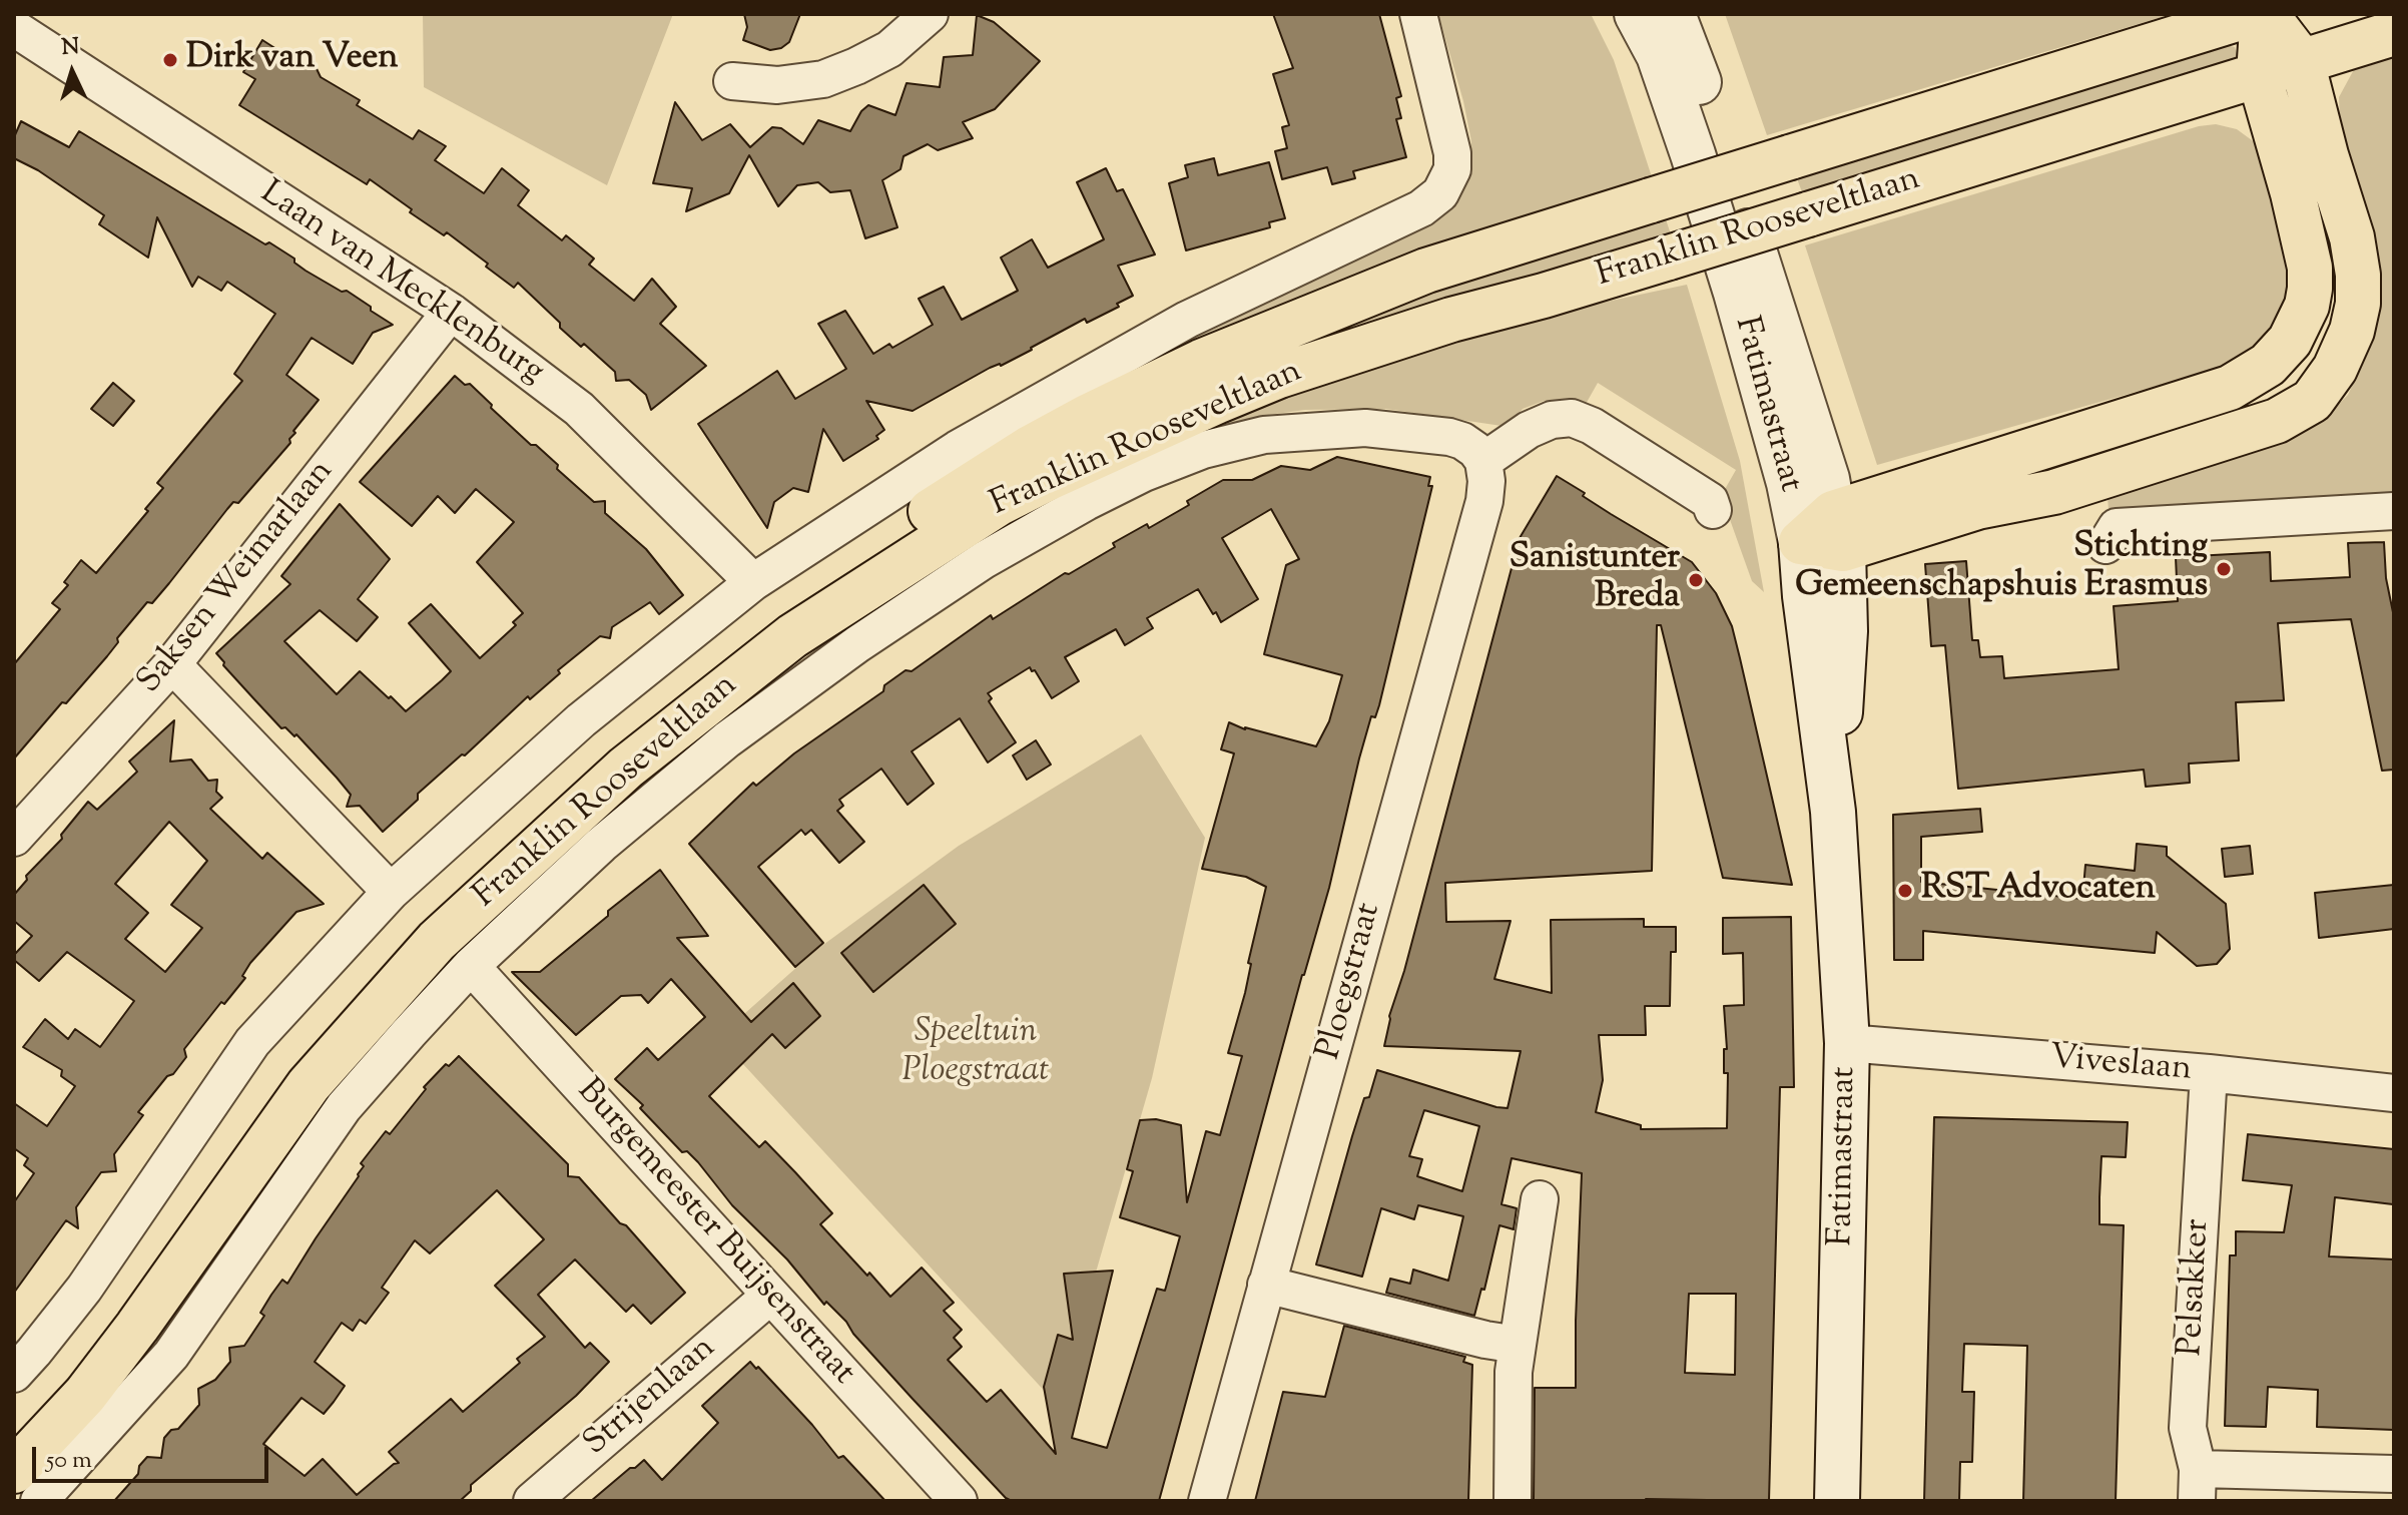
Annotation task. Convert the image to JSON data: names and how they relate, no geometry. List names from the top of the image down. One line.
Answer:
{"streets":{"main road":["Franklin Rooseveltlaan"],"street":["Laan van Mecklenburg","Fatimastraat","Saksen Weimarlaan","Ploegstraat","Viveslaan","Burgemeester Buijsenstraat","Pelsakker","Strijenlaan"]},"crossings":[["Franklin Rooseveltlaan","Laan van Mecklenburg"],["Franklin Rooseveltlaan","Ploegstraat"],["Franklin Rooseveltlaan","Burgemeester Buijsenstraat"],["Laan van Mecklenburg","Saksen Weimarlaan"],["Fatimastraat","Viveslaan"],["Viveslaan","Pelsakker"],["Burgemeester Buijsenstraat","Strijenlaan"]],"parks":["Speeltuin Ploegstraat"],"places":["Dirk van Veen","Stichting Gemeenschapshuis Erasmus","Sanistunter Breda","RST Advocaten"],"scale_bar":"50 m","north":"top"}
